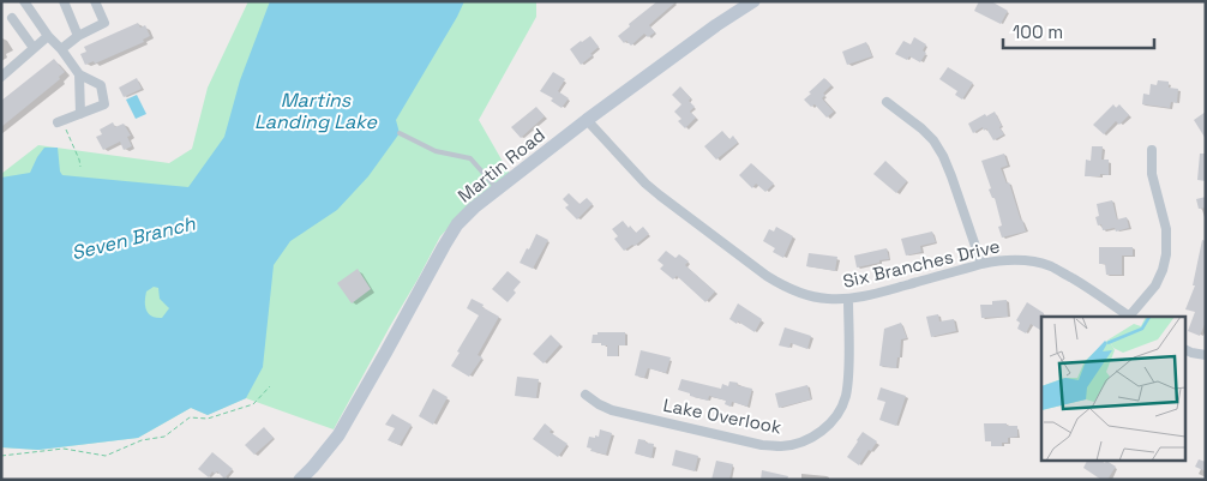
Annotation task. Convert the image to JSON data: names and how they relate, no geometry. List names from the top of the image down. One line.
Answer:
{"streets":{"street":["Martin Road","Six Branches Drive","Lake Overlook"]},"crossings":[["Martin Road","Six Branches Drive"],["Six Branches Drive","Lake Overlook"]],"water":["Martins Landing Lake","Seven Branch"],"scale_bar":"100 m"}
